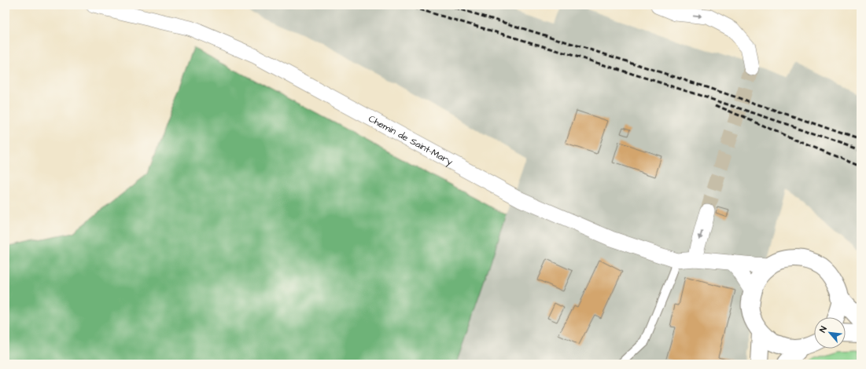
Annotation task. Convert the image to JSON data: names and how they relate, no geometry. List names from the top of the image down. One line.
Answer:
{"streets":{"street":["Chemin de Saint-Mary"]},"north":"top left"}
